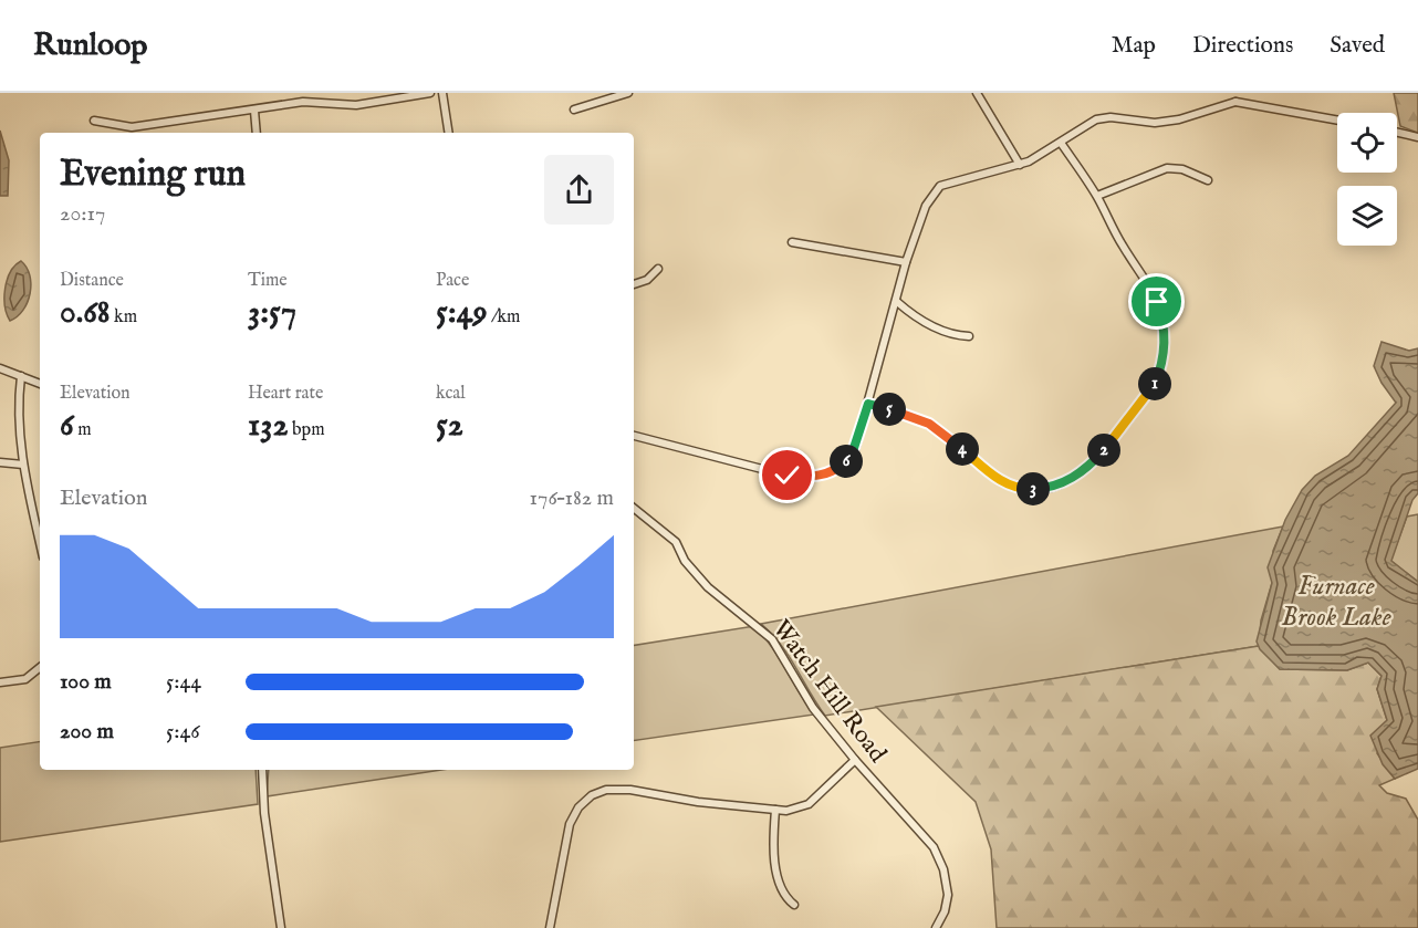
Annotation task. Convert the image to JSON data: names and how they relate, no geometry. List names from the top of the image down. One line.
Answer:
{"streets":{"street":["Watch Hill Road"]},"water":["Furnace Brook Lake"],"page":{"header":"Runloop","nav":["Map","Directions","Saved"],"heading":["Evening run","20:17"],"stats":[["Distance","0.68 km"],["Time","3:57"],["Pace","5:49 /km"],["Elevation","6 m"],["Heart rate","132 bpm"],["kcal","52"]],"pins":["1","5","4","2","6","3"],"chart":["Elevation","176–182 m"],"list":[{"name":"100 m","note":"5:44"},{"name":"200 m","note":"5:46"}]}}
